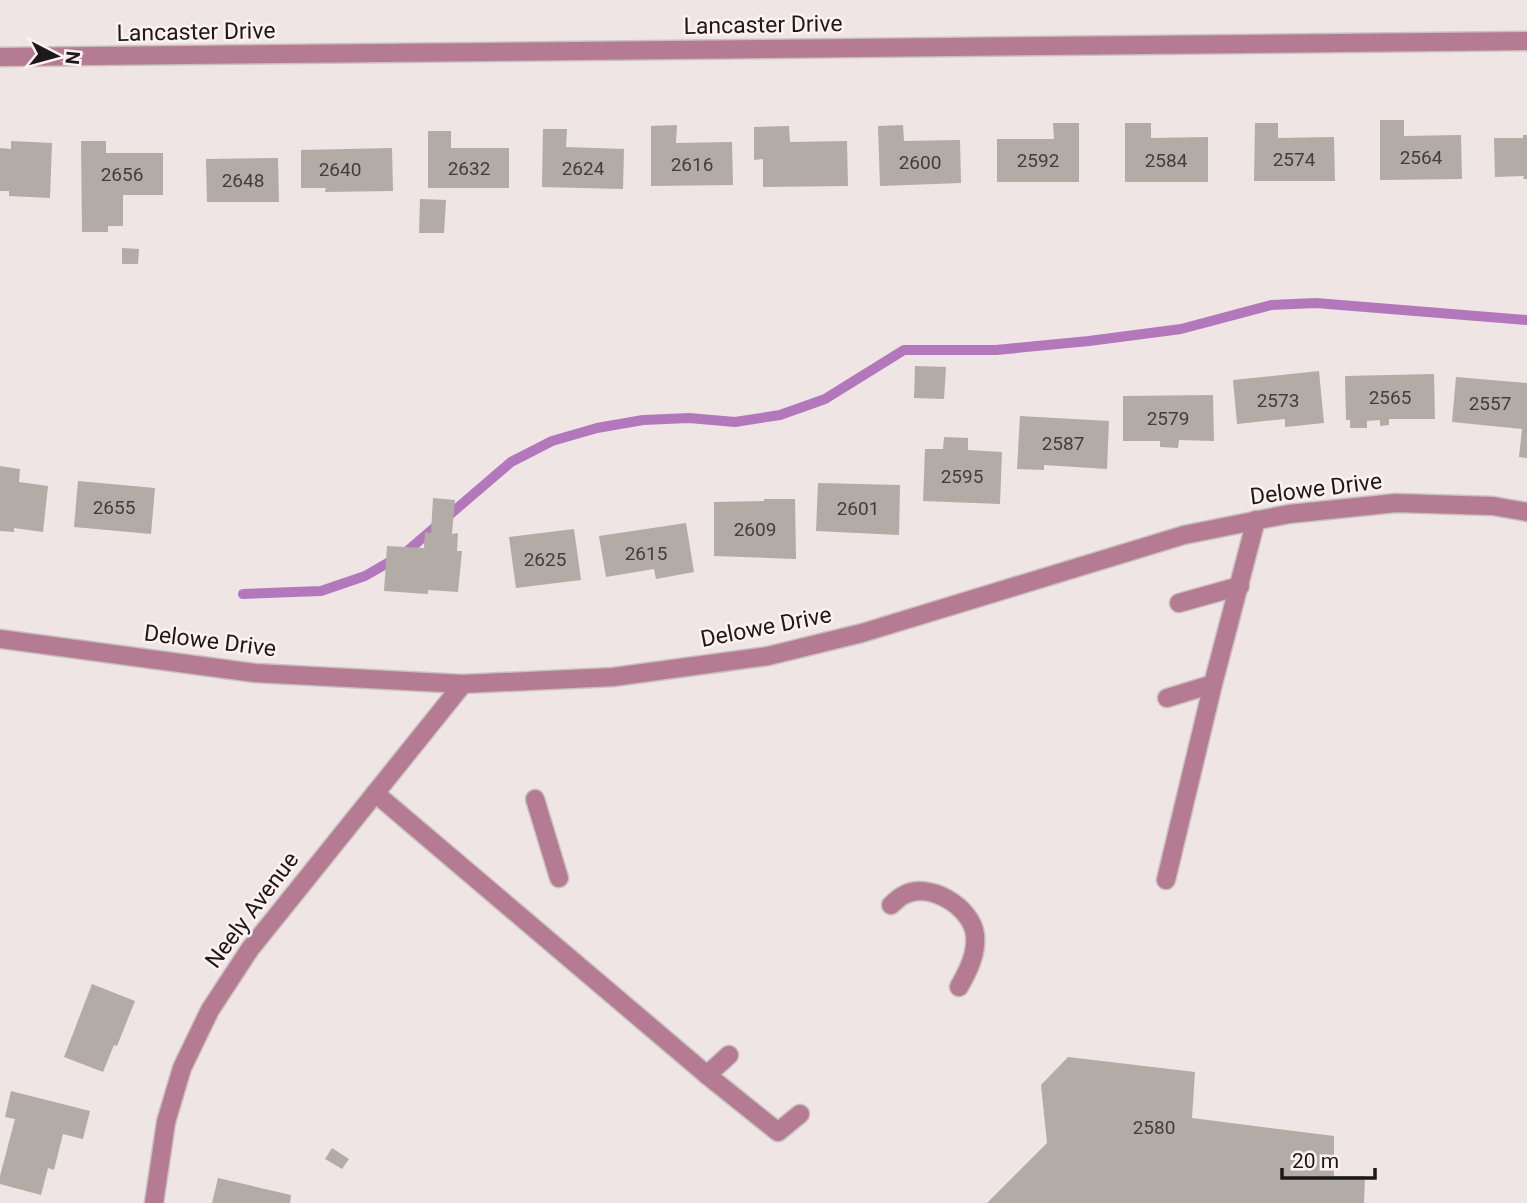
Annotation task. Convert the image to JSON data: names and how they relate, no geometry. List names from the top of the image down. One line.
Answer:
{"streets":{"street":["Lancaster Drive","Delowe Drive","Neely Avenue"]},"crossings":[["Delowe Drive","Neely Avenue"]],"house_numbers":["2564","2574","2592","2584","2600","2616","2632","2624","2640","2656","2648","2565","2573","2557","2579","2587","2595","2655","2601","2609","2615","2625","2580"],"scale_bar":"20 m","north":"right"}
